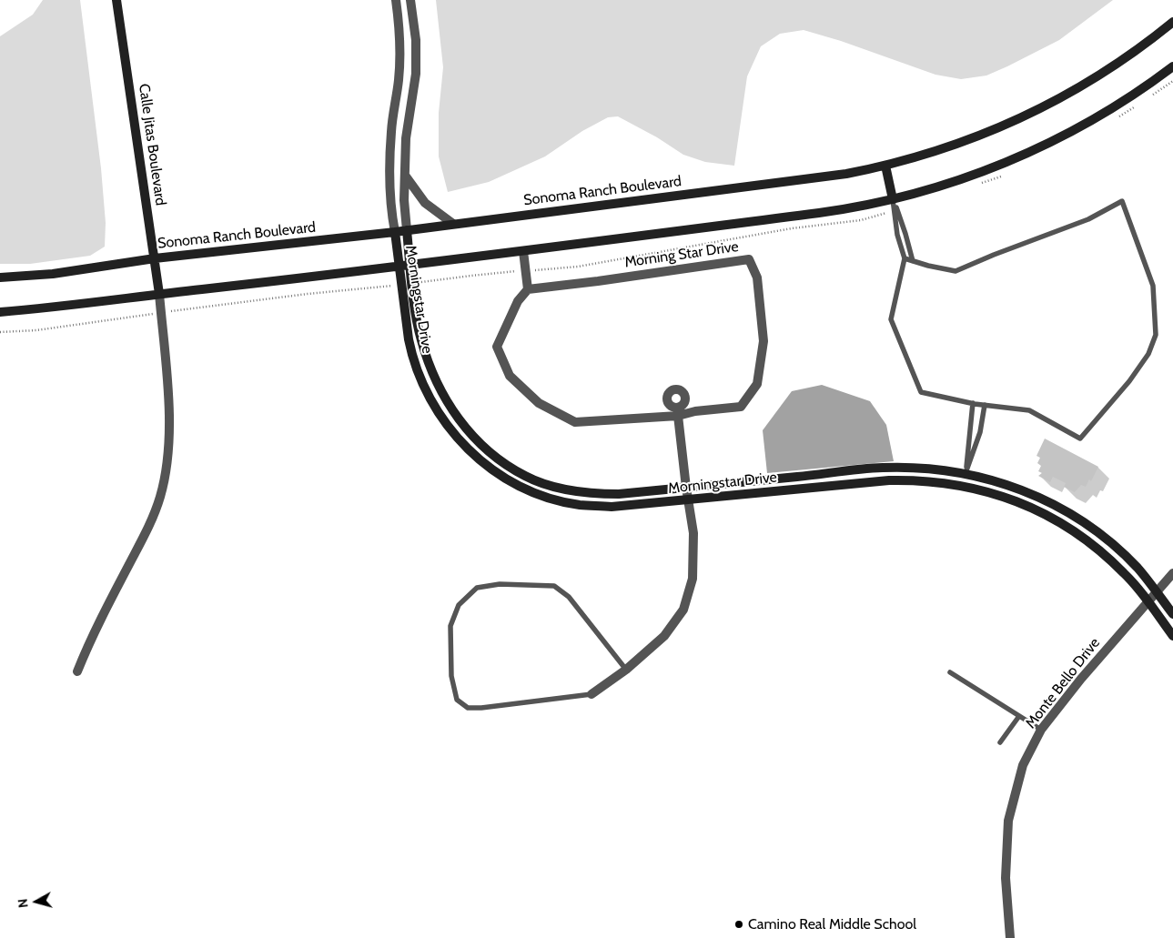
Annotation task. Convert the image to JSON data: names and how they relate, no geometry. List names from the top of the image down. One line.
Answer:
{"streets":{"main road":["Calle Jitas Boulevard","Sonoma Ranch Boulevard","Morningstar Drive"],"street":["Morning Star Drive","Monte Bello Drive"]},"crossings":[["Calle Jitas Boulevard","Sonoma Ranch Boulevard"],["Sonoma Ranch Boulevard","Morningstar Drive"],["Morningstar Drive","Monte Bello Drive"]],"places":["Camino Real Middle School"],"north":"left"}
